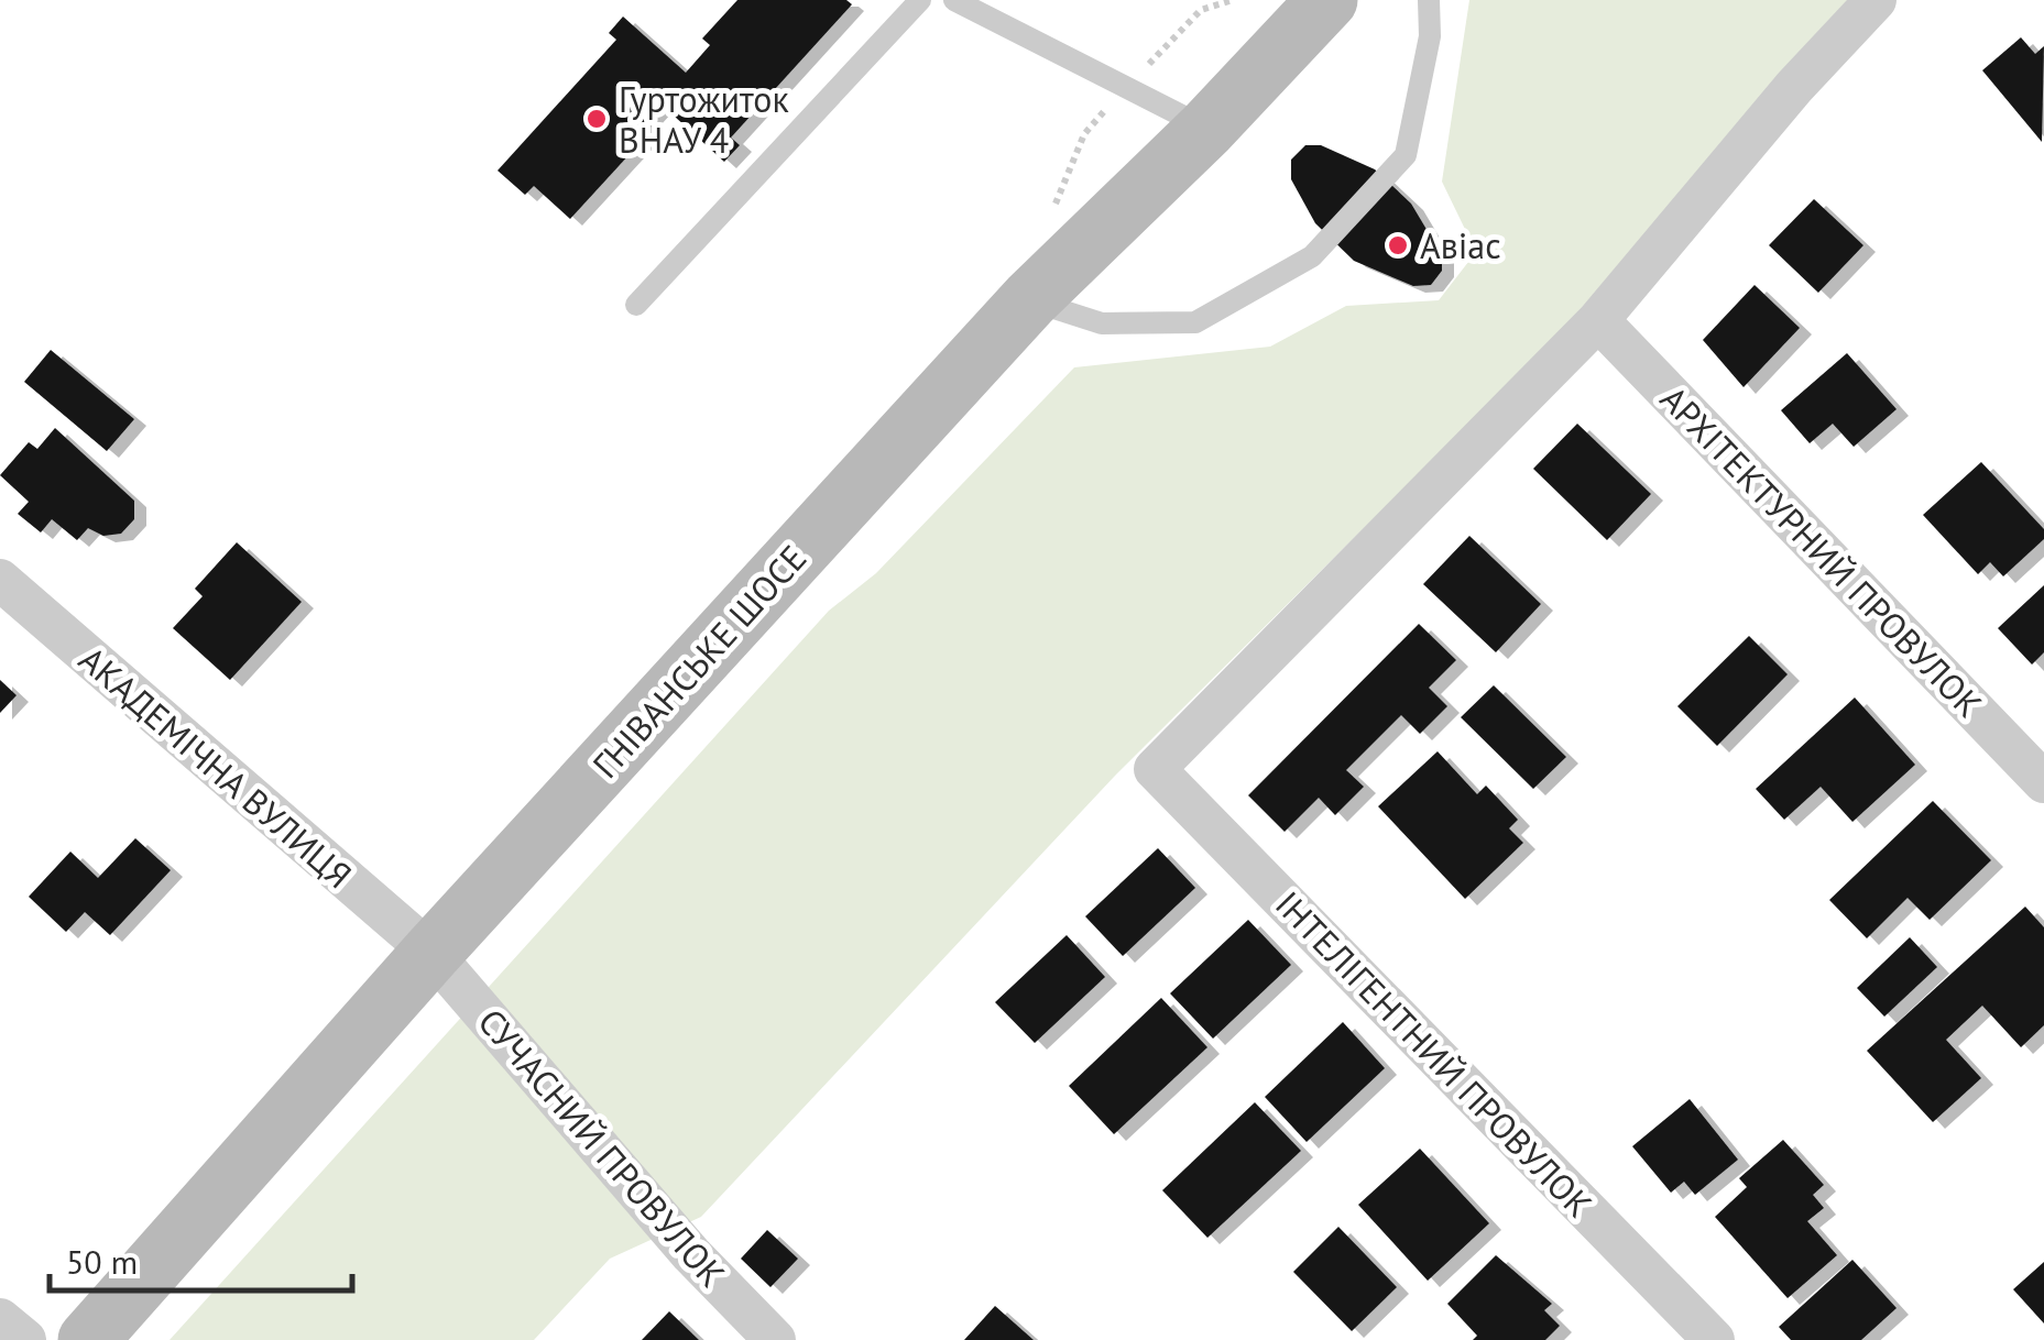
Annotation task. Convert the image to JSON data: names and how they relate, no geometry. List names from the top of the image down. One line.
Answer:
{"streets":{"main road":["ГНІВАНСЬКЕ ШОСЕ"],"street":["АРХІТЕКТУРНИЙ ПРОВУЛОК","АКАДЕМІЧНА ВУЛИЦЯ","ІНТЕЛІГЕНТНИЙ ПРОВУЛОК","СУЧАСНИЙ ПРОВУЛОК"]},"crossings":[["АРХІТЕКТУРНИЙ ПРОВУЛОК","ІНТЕЛІГЕНТНИЙ ПРОВУЛОК"],["ГНІВАНСЬКЕ ШОСЕ","АКАДЕМІЧНА ВУЛИЦЯ"],["ГНІВАНСЬКЕ ШОСЕ","СУЧАСНИЙ ПРОВУЛОК"],["АКАДЕМІЧНА ВУЛИЦЯ","СУЧАСНИЙ ПРОВУЛОК"]],"places":["Гуртожиток ВНАУ 4","Авіас"],"scale_bar":"50 m"}
